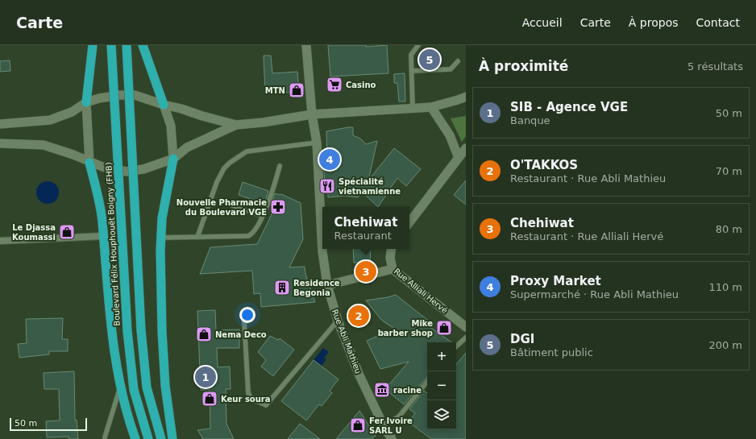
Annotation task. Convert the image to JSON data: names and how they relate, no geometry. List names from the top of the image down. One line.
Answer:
{"streets":{"highway":["Boulevard Félix Houphouët Boigny (FHB)"],"street":["Rue Alliali Hervé","Rue Abli Mathieu"]},"places":{"supermarket":["Casino"],"shop":["MTN","Le Djassa Koumassi","Mike barber shop","Nema Deco","Keur soura","Fer Ivoire SARL U"],"restaurant":["Spécialité vietnamienne"],"pharmacy":["Nouvelle Pharmacie du Boulevard VGE"],"building":["Residence Begonia"],"museum":["racine"]},"scale_bar":"50 m","page":{"header":"Carte","nav":["Accueil","Carte","À propos","Contact"],"heading":["À proximité","5 résultats"],"pins":["5","4","3","2","1"],"list":[{"mark":"1","name":"SIB - Agence VGE","note":"Banque","value":"50 m"},{"mark":"2","name":"O'TAKKOS","note":"Restaurant · Rue Abli Mathieu","value":"70 m"},{"mark":"3","name":"Chehiwat","note":"Restaurant · Rue Alliali Hervé","value":"80 m"},{"mark":"4","name":"Proxy Market","note":"Supermarché · Rue Abli Mathieu","value":"110 m"},{"mark":"5","name":"DGI","note":"Bâtiment public","value":"200 m"}],"popup":["Chehiwat","Restaurant"],"map_buttons":["+","−"],"scale":"50 m"}}
